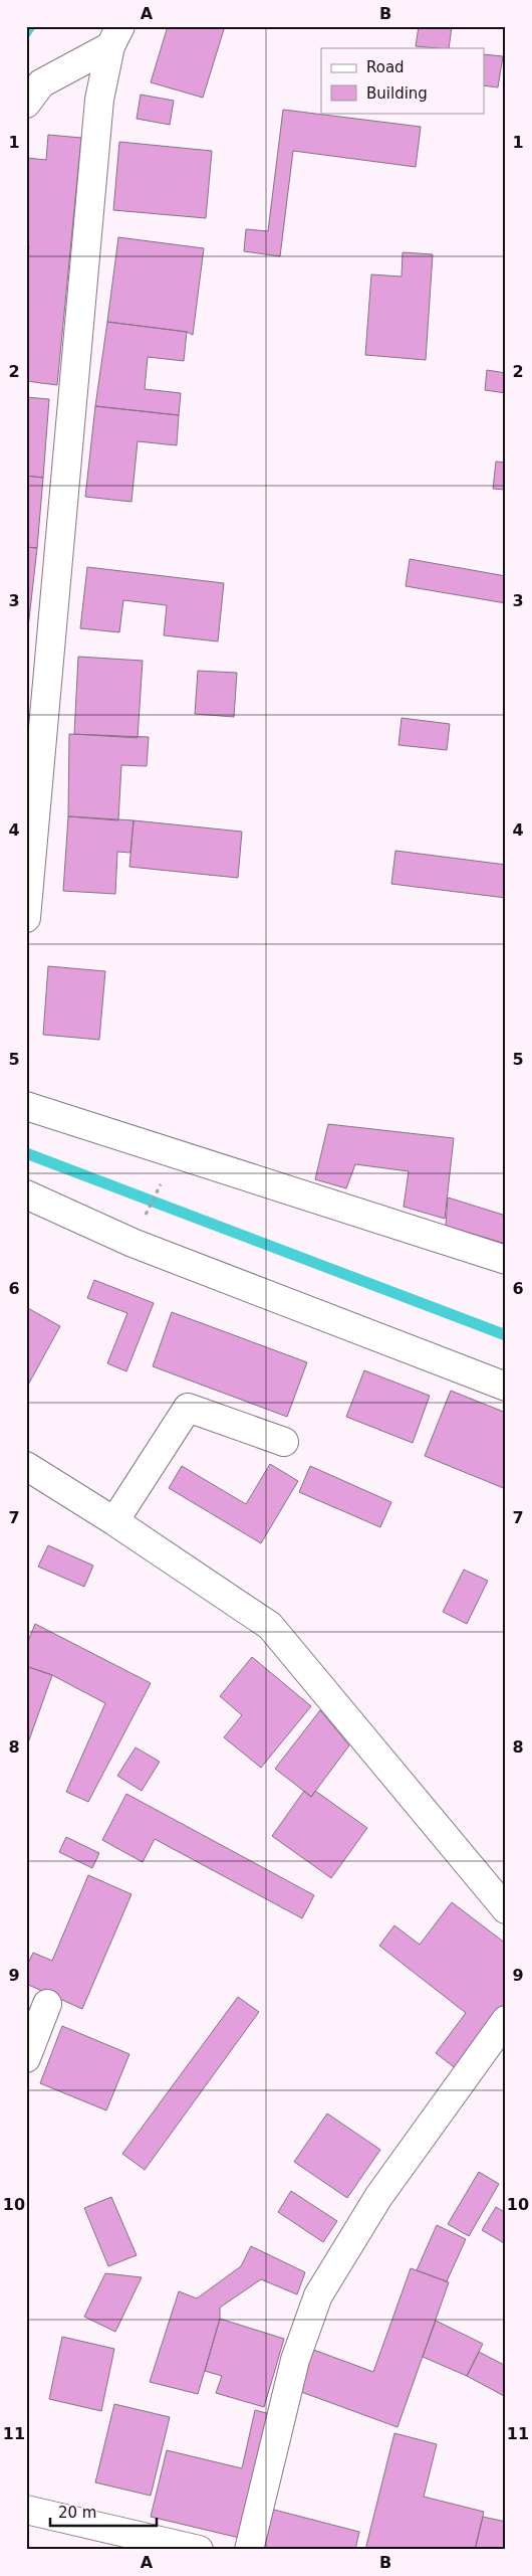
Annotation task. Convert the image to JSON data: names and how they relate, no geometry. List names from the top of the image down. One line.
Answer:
{"legend":["Road","Building"],"scale_bar":"20 m","grid":{"columns":["A","B"],"rows":["1","2","3","4","5","6","7","8","9","10","11"]}}
